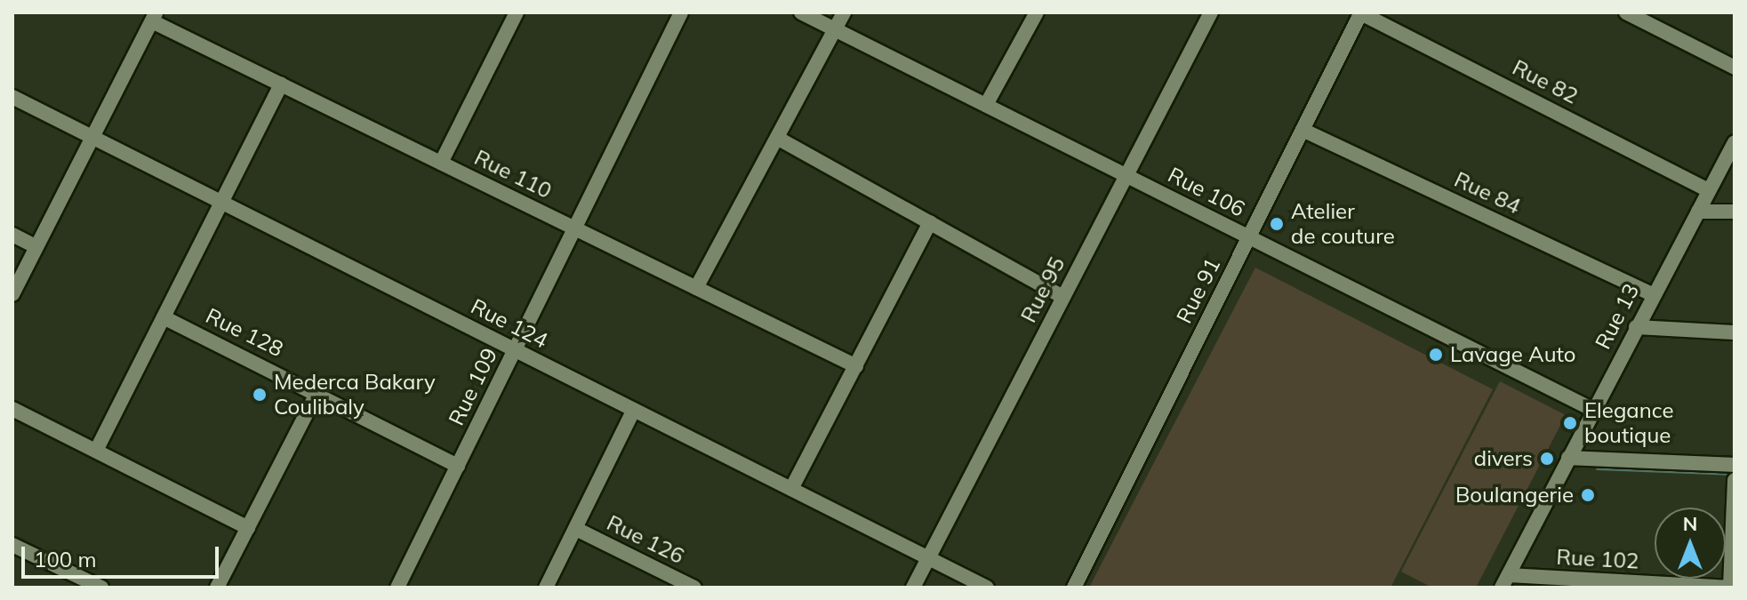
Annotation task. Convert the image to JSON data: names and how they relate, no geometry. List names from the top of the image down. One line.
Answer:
{"streets":{"street":["Rue 82","Rue 110","Rue 106","Rue 84","Rue 95","Rue 91","Rue 13","Rue 124","Rue 128","Rue 109","Rue 126","Rue 102"]},"crossings":[["Rue 82","Rue 91"],["Rue 82","Rue 13"],["Rue 110","Rue 109"],["Rue 106","Rue 95"],["Rue 106","Rue 91"],["Rue 106","Rue 13"],["Rue 84","Rue 91"],["Rue 84","Rue 13"],["Rue 95","Rue 124"],["Rue 13","Rue 102"],["Rue 124","Rue 109"],["Rue 128","Rue 109"]],"places":["Atelier de couture","Lavage Auto","Mederca Bakary Coulibaly","Elegance boutique","divers","Boulangerie"],"scale_bar":"100 m","north":"top"}
